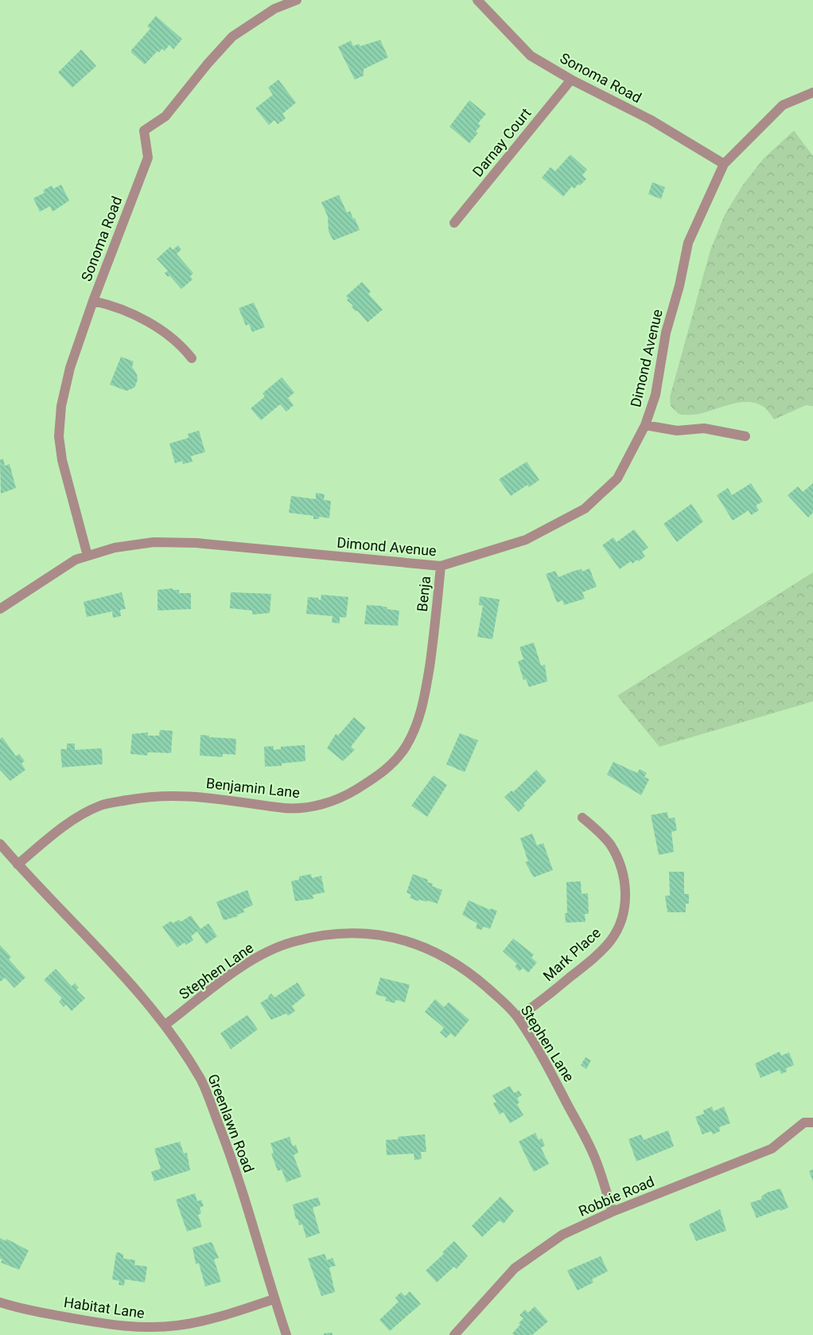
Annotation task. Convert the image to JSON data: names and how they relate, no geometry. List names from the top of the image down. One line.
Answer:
{"streets":{"street":["Sonoma Road","Darnay Court","Dimond Avenue","Benja","Benjamin Lane","Mark Place","Stephen Lane","Greenlawn Road","Robbie Road","Habitat Lane"]},"crossings":[["Sonoma Road","Darnay Court"],["Sonoma Road","Dimond Avenue"],["Dimond Avenue","Benja"],["Benja","Benjamin Lane"],["Benjamin Lane","Greenlawn Road"],["Mark Place","Stephen Lane"],["Stephen Lane","Greenlawn Road"],["Stephen Lane","Robbie Road"],["Greenlawn Road","Habitat Lane"]]}
